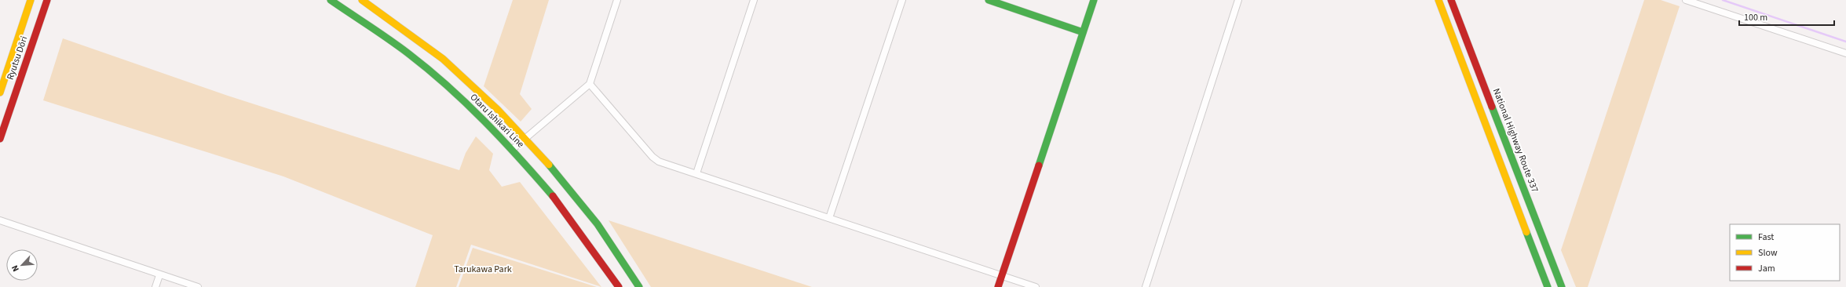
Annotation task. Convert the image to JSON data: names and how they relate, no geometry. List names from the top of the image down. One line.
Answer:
{"streets":{"main road":["Ryutsu Dōri","Otaru Ishikari Line","National Highway Route 337"]},"parks":["Tarukawa Park"],"legend":["Fast","Slow","Jam"],"scale_bar":"100 m","north":"bottom left"}
